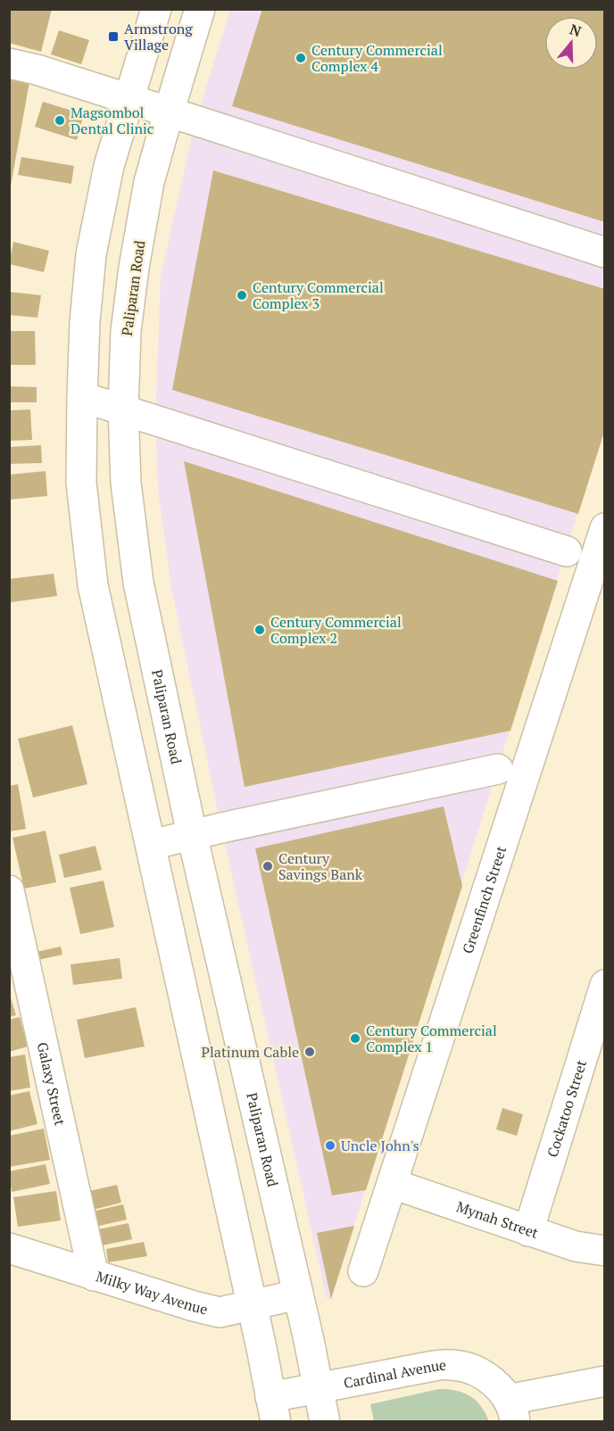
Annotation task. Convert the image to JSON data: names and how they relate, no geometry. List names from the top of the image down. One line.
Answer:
{"streets":{"main road":["Paliparan Road","Greenfinch Street","Galaxy Street","Cockatoo Street","Mynah Street","Milky Way Avenue","Cardinal Avenue"]},"crossings":[["Paliparan Road","Milky Way Avenue"],["Paliparan Road","Cardinal Avenue"],["Greenfinch Street","Mynah Street"],["Galaxy Street","Milky Way Avenue"],["Cockatoo Street","Mynah Street"]],"places":{"transit":["Armstrong Village"],"other":["Century Commercial Complex 4","Magsombol Dental Clinic","Century Commercial Complex 3","Century Commercial Complex 2","Century Savings Bank","Century Commercial Complex 1","Platinum Cable","Uncle John's"]},"north":"top"}
